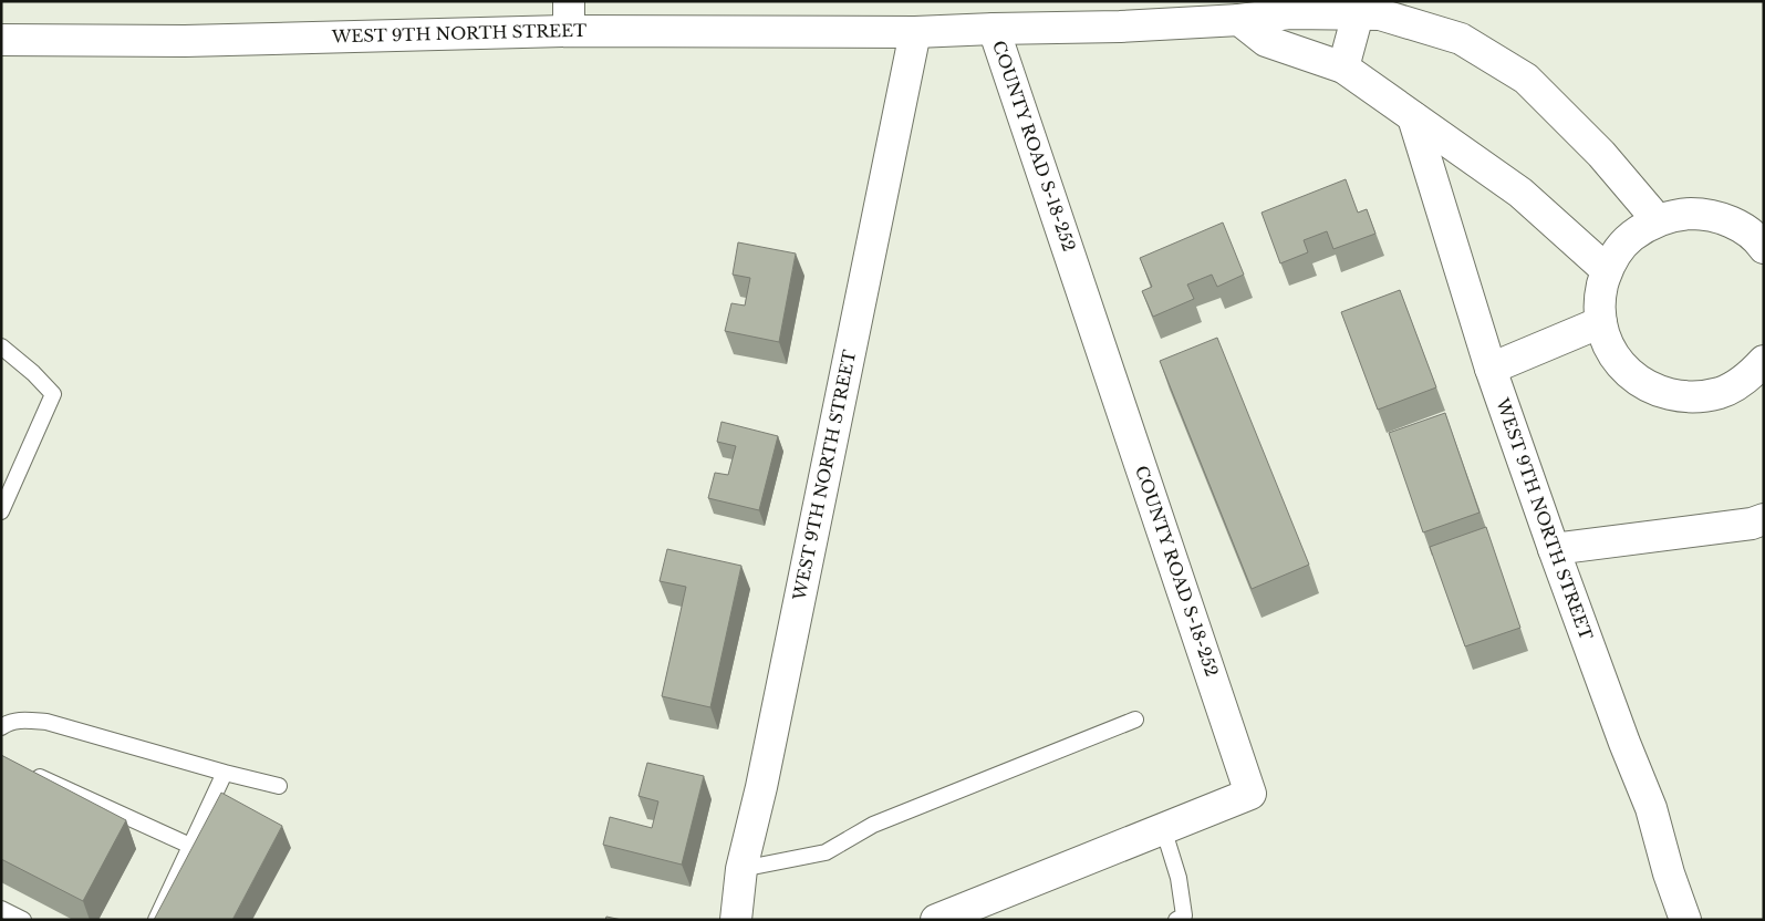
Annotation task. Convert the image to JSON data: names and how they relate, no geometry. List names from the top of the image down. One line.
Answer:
{"streets":{"street":["WEST 9TH NORTH STREET","COUNTY ROAD S-18-252"]},"crossings":[["WEST 9TH NORTH STREET","COUNTY ROAD S-18-252"]]}
